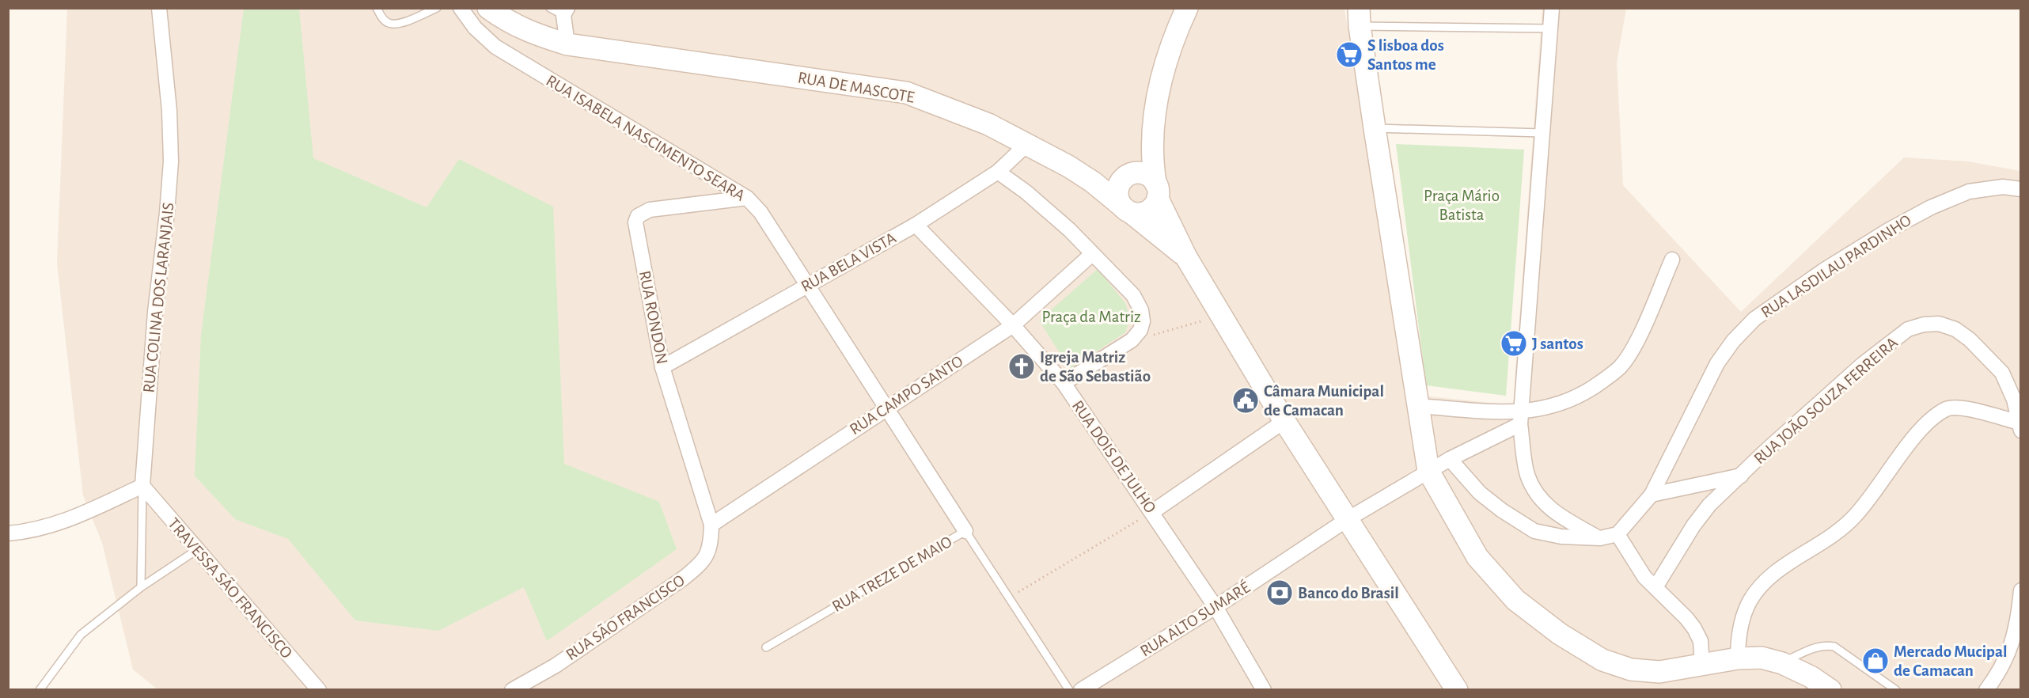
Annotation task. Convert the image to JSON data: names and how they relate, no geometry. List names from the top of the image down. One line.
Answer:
{"streets":{"main road":["RUA DE MASCOTE"],"street":["RUA ISABELA NASCIMENTO SEARA","RUA BELA VISTA","RUA LASDILAU PARDINHO","RUA COLINA DOS LARANJAIS","RUA RONDON","RUA CAMPO SANTO","RUA JOÃO SOUZA FERREIRA","RUA DOIS DE JULHO","RUA TREZE DE MAIO","TRAVESSA SÃO FRANCISCO","RUA SÃO FRANCISCO","RUA ALTO SUMARÉ"]},"crossings":[["RUA DE MASCOTE","RUA BELA VISTA"],["RUA ISABELA NASCIMENTO SEARA","RUA BELA VISTA"],["RUA ISABELA NASCIMENTO SEARA","RUA RONDON"],["RUA ISABELA NASCIMENTO SEARA","RUA CAMPO SANTO"],["RUA ISABELA NASCIMENTO SEARA","RUA TREZE DE MAIO"],["RUA BELA VISTA","RUA RONDON"],["RUA BELA VISTA","RUA DOIS DE JULHO"],["RUA COLINA DOS LARANJAIS","TRAVESSA SÃO FRANCISCO"],["RUA RONDON","RUA CAMPO SANTO"],["RUA RONDON","RUA SÃO FRANCISCO"],["RUA CAMPO SANTO","RUA DOIS DE JULHO"],["RUA CAMPO SANTO","RUA TREZE DE MAIO"],["RUA CAMPO SANTO","RUA SÃO FRANCISCO"],["RUA DOIS DE JULHO","RUA ALTO SUMARÉ"]],"parks":["Praça Mário Batista","Praça da Matriz"],"places":{"supermarket":["S lisboa dos Santos me","J santos"],"church":["Igreja Matriz de São Sebastião"],"public building":["Câmara Municipal de Camacan"],"bank":["Banco do Brasil"],"shop":["Mercado Mucipal de Camacan"]}}
